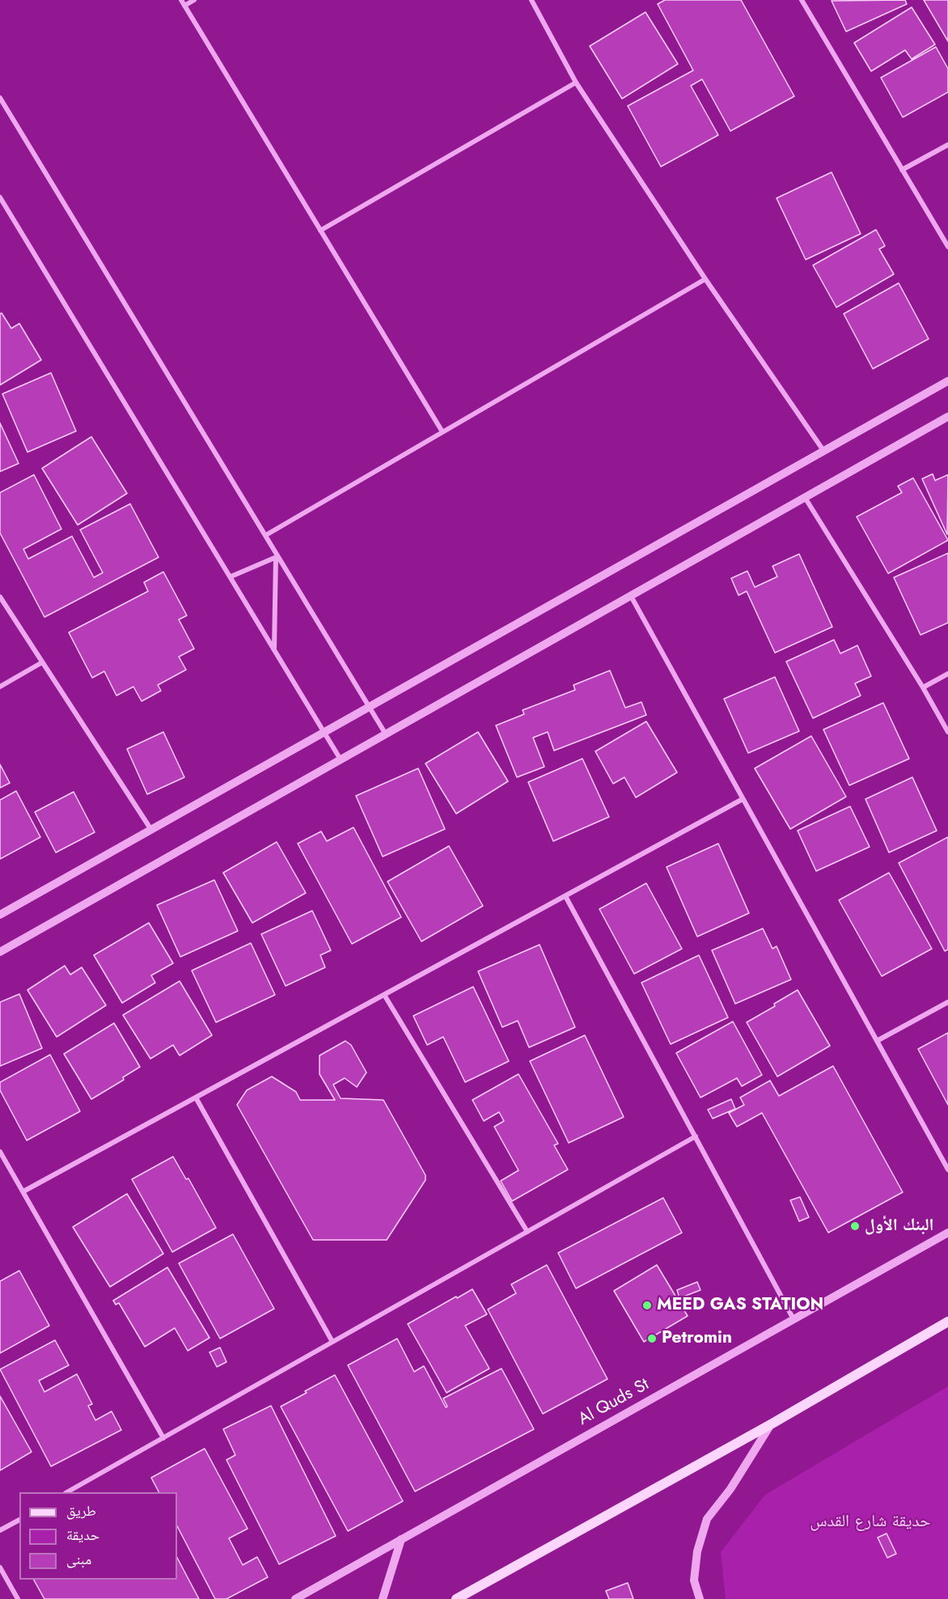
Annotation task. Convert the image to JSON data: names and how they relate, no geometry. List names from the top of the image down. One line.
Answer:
{"streets":{"street":["Al Quds St"]},"parks":["حديقة شارع القدس"],"places":["البنك الأول","MEED GAS STATION","Petromin"],"legend":["طريق","حديقة","مبنى"]}
